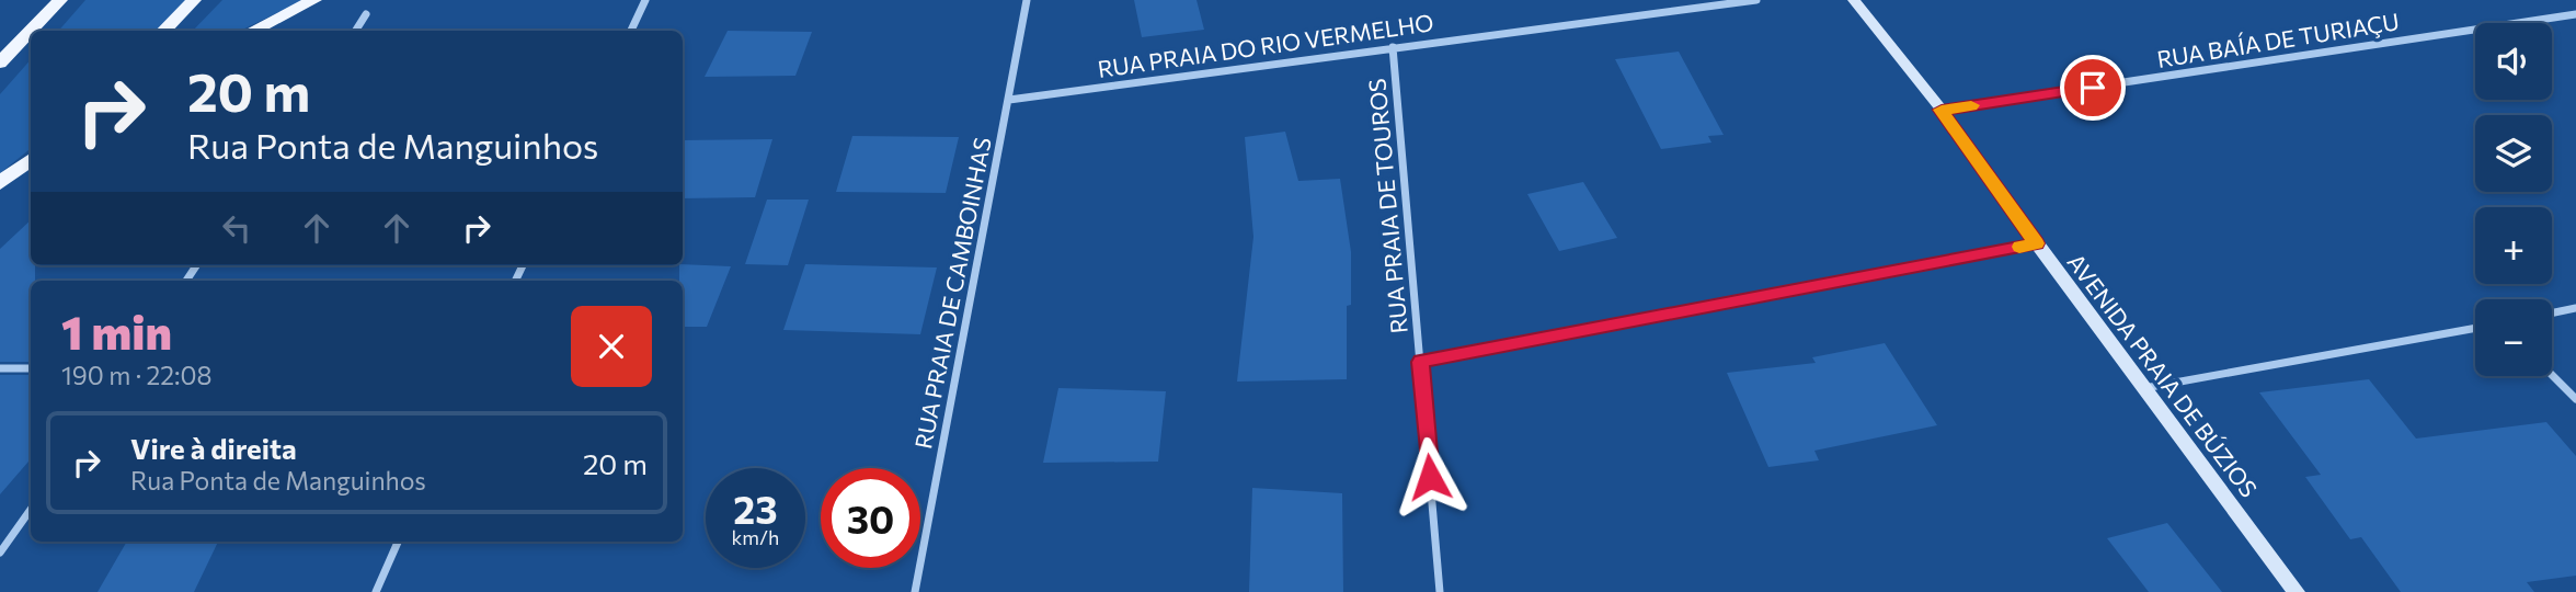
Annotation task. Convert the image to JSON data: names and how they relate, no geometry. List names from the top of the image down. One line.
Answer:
{"streets":{"main road":["AVENIDA PRAIA DE BÚZIOS"],"street":["RUA BAÍA DE TURIAÇU","RUA PRAIA DO RIO VERMELHO","RUA PRAIA DE TOUROS","RUA PRAIA DE CAMBOINHAS"]},"crossings":[["RUA BAÍA DE TURIAÇU","AVENIDA PRAIA DE BÚZIOS"],["RUA PRAIA DO RIO VERMELHO","RUA PRAIA DE TOUROS"],["RUA PRAIA DO RIO VERMELHO","RUA PRAIA DE CAMBOINHAS"]],"page":{"map_buttons":["+","−"],"turn":["20 m","Rua Ponta de Manguinhos"],"heading":["1 min","190 m · 22:08"],"list":[{"name":"Vire à direita","note":"Rua Ponta de Manguinhos","value":"20 m"}],"speed":"23 km/h","limit":"30"}}
